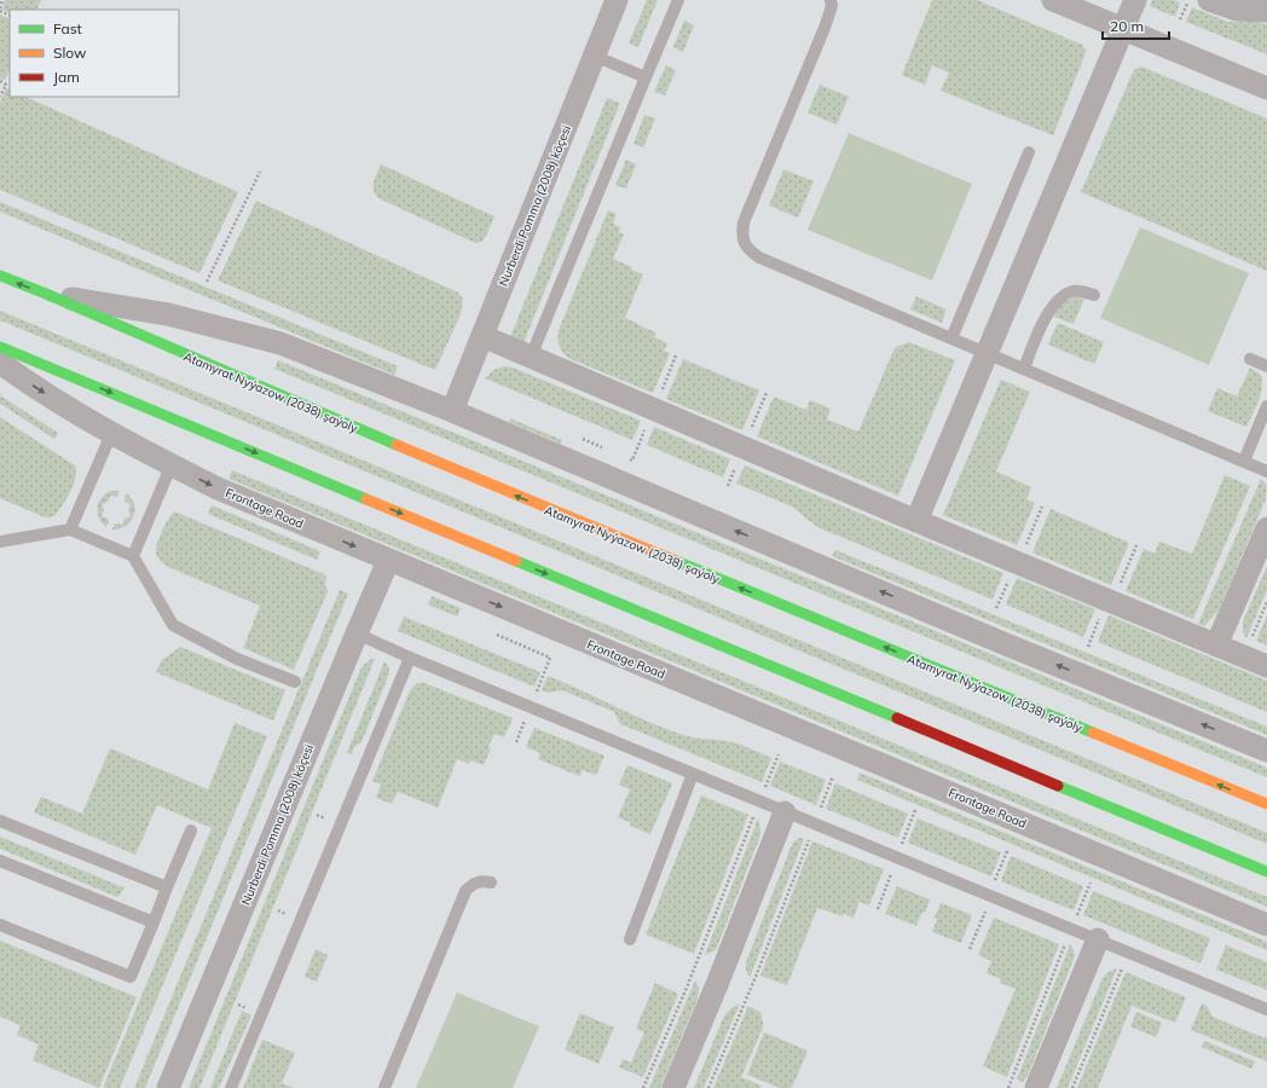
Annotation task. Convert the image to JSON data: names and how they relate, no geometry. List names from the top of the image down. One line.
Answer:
{"streets":{"main road":["Atamyrat Nyýazow (2038) şaýoly"],"street":["Nurberdi Pomma (2008) köçesi","Frontage Road"]},"crossings":[["Nurberdi Pomma (2008) köçesi","Frontage Road"]],"legend":["Fast","Slow","Jam"],"scale_bar":"20 m"}
